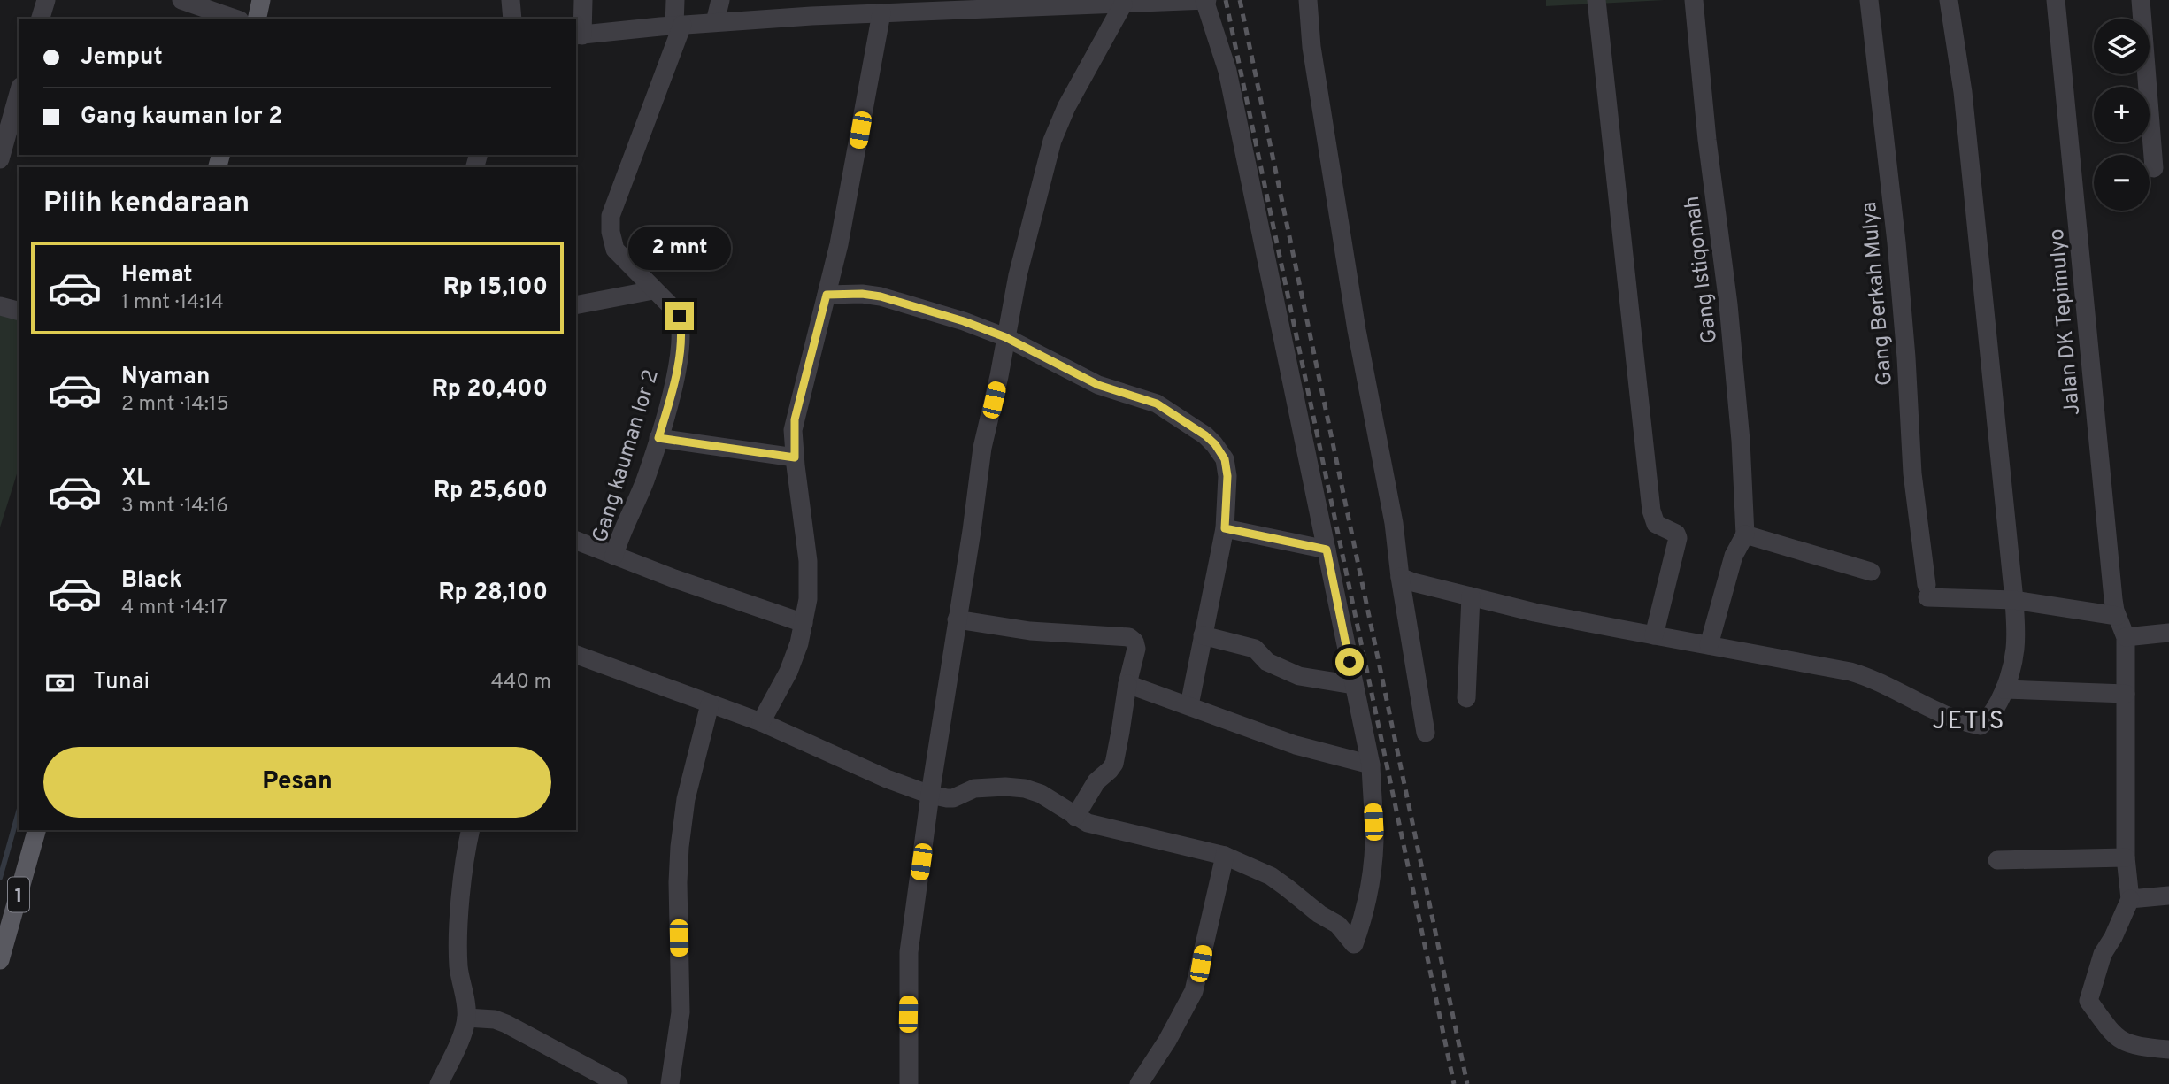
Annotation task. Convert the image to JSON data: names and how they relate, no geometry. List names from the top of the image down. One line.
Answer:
{"streets":{"main road":["1"],"street":["Gang Istiqomah","Gang Berkah Mulya","Jalan DK Tepimulyo","Gang kauman lor 2"]},"districts":["JETIS"],"page":{"map_buttons":["+","−"],"banner":["Jemput","Gang kauman lor 2"],"heading":"Pilih kendaraan","bubble":"2 mnt","list":[{"name":"Hemat","note":"1 mnt · 14:14","value":"Rp 15,100"},{"name":"Nyaman","note":"2 mnt · 14:15","value":"Rp 20,400"},{"name":"XL","note":"3 mnt · 14:16","value":"Rp 25,600"},{"name":"Black","note":"4 mnt · 14:17","value":"Rp 28,100"}],"pay":["Tunai","440 m"],"buttons":"Pesan"}}
